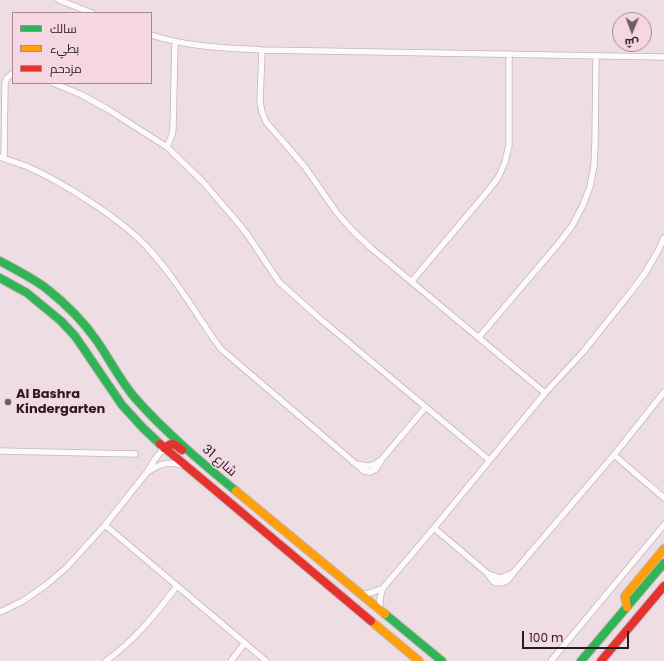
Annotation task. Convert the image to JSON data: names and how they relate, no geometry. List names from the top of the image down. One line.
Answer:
{"streets":{"street":["شارع 31"]},"places":["Al Bashra Kindergarten"],"legend":["سالك","بطيء","مزدحم"],"scale_bar":"100 m","north":"bottom"}
